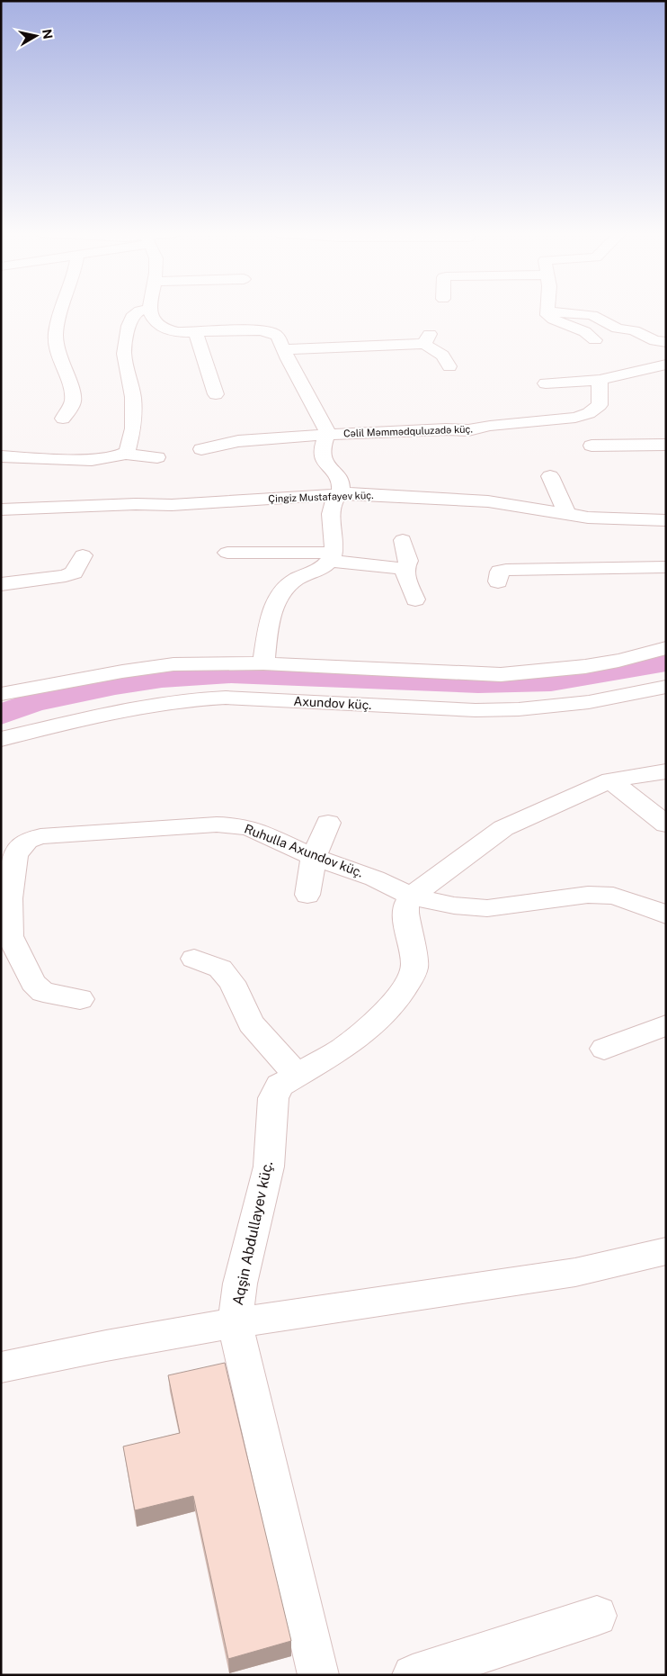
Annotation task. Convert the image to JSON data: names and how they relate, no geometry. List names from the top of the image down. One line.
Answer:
{"streets":{"street":["Cəlil Məmmədquluzadə küç.","Çingiz Mustafayev küç.","Axundov küç.","Ruhulla Axundov küç.","Aqşin Abdullayev küç."]},"crossings":[["Ruhulla Axundov küç.","Aqşin Abdullayev küç."]],"north":"right"}
